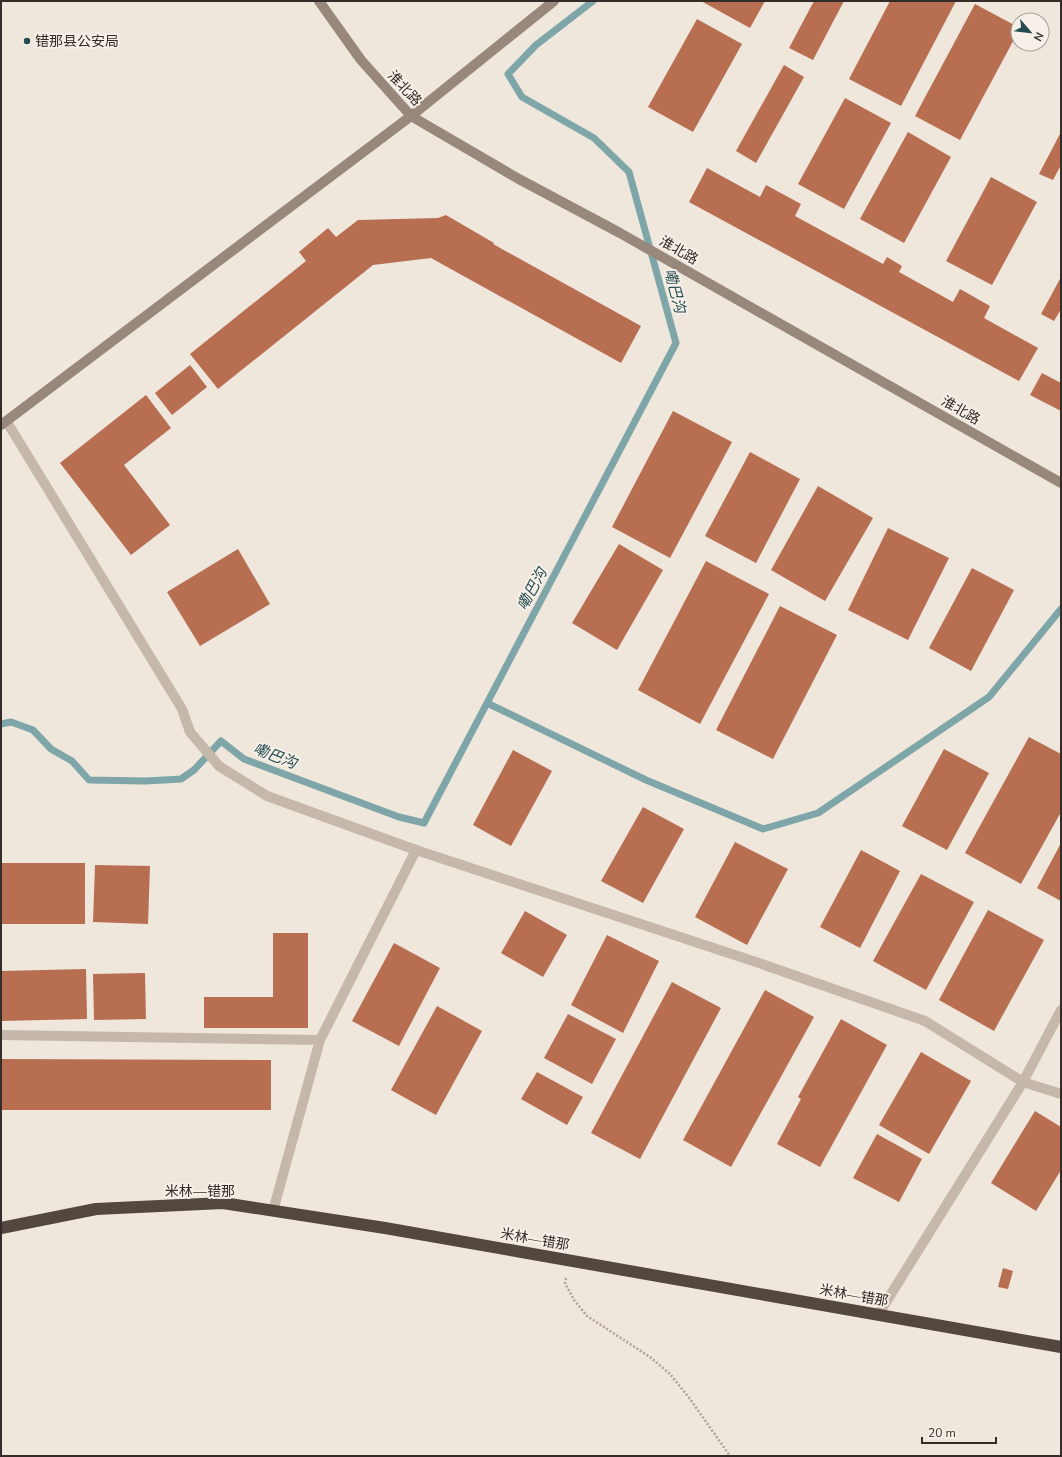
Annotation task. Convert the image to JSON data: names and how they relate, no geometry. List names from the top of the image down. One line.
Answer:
{"streets":{"highway":["米林—错那"],"street":["淮北路"]},"water":["嘞巴沟"],"places":["错那县公安局"],"scale_bar":"20 m","north":"bottom right"}
